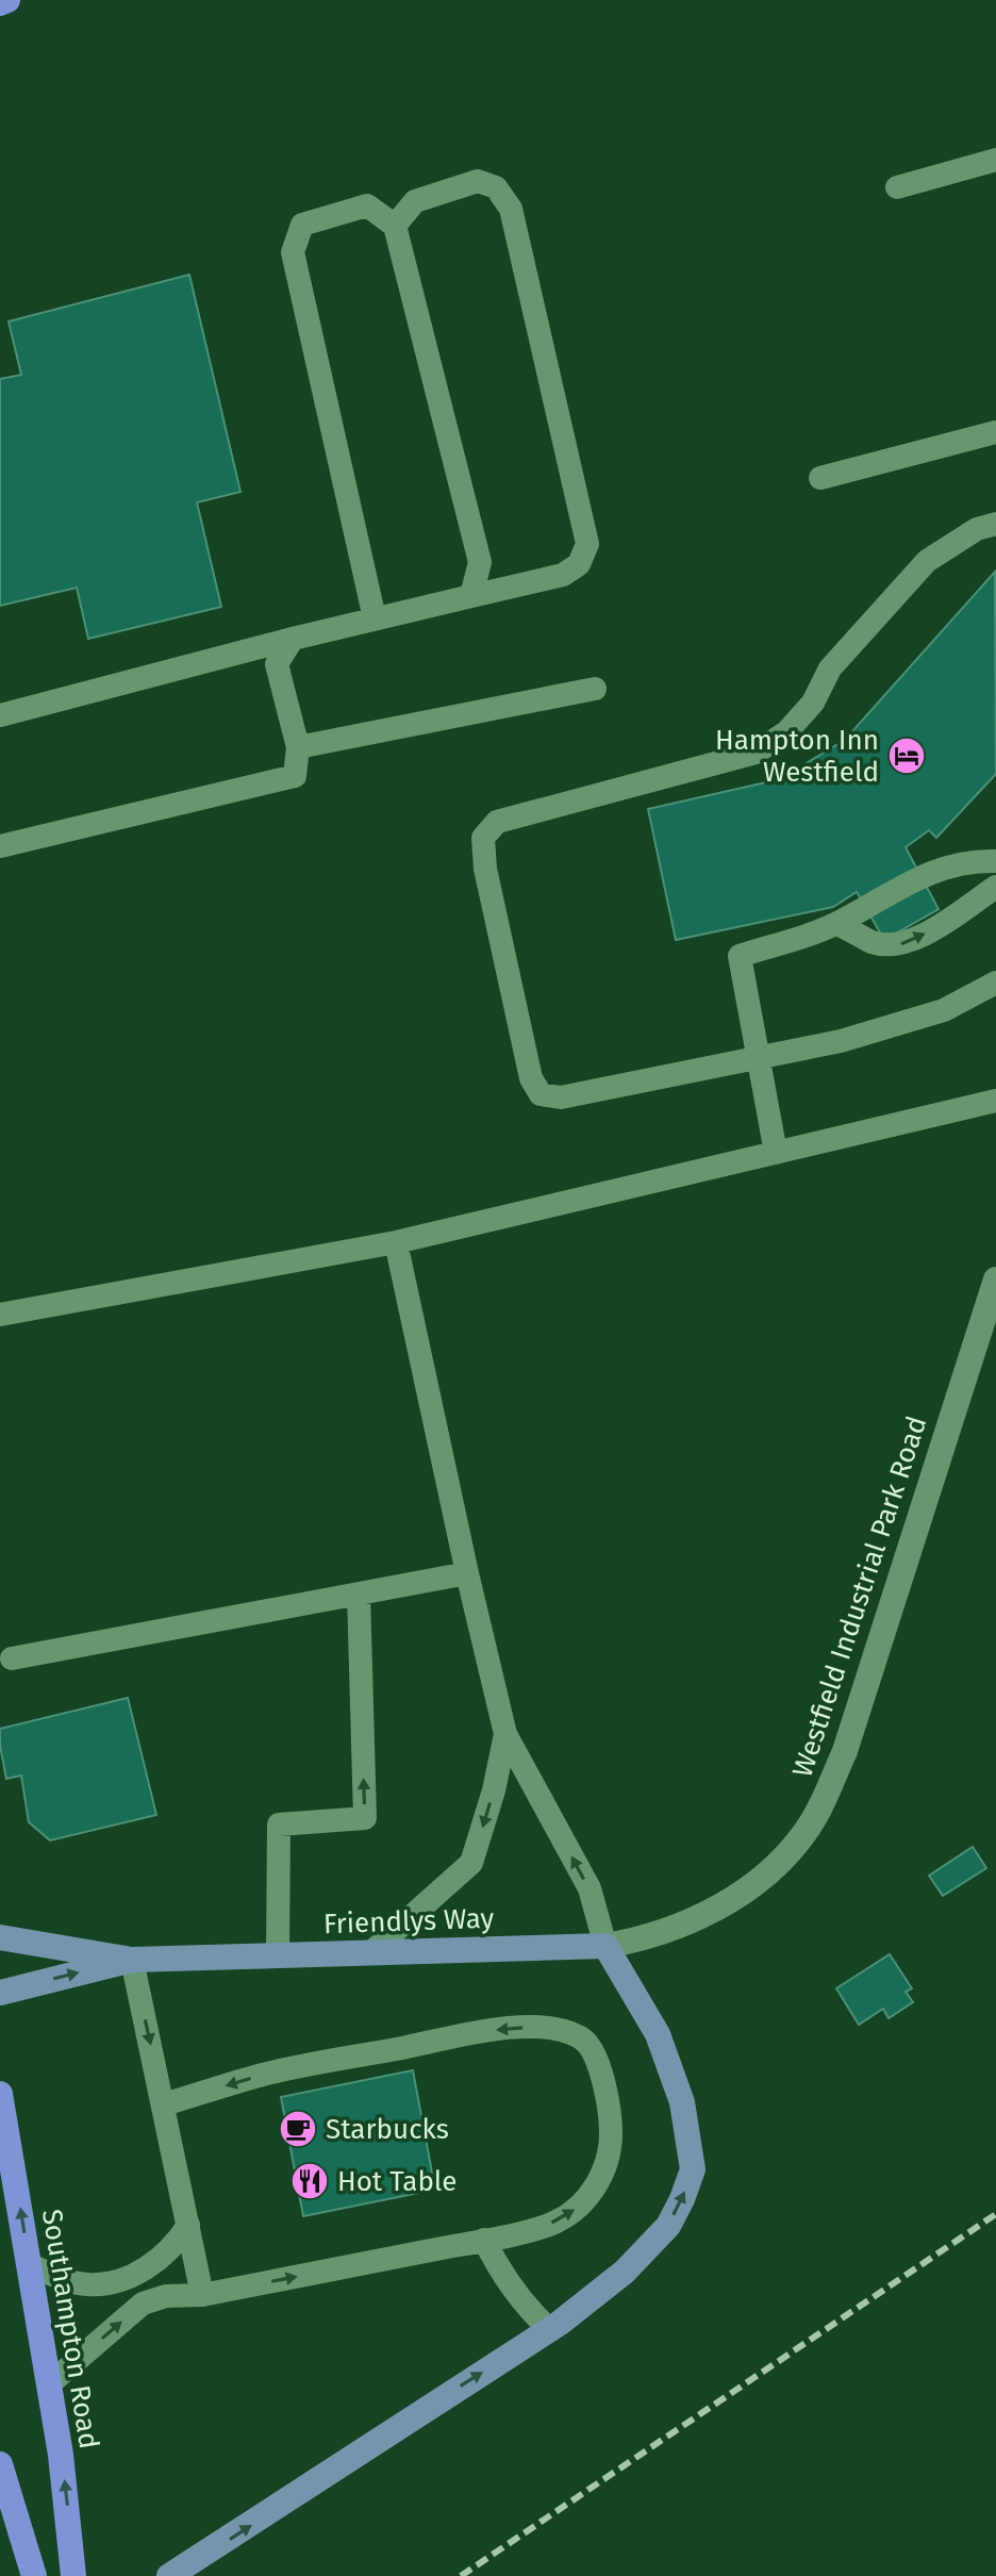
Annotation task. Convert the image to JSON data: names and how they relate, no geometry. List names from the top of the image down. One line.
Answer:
{"streets":{"highway":["Southampton Road"],"main road":["Friendlys Way"],"street":["Westfield Industrial Park Road"]},"crossings":[["Westfield Industrial Park Road","Friendlys Way"]],"places":{"hotel":["Hampton Inn Westfield"],"cafe":["Starbucks"],"restaurant":["Hot Table"]}}
